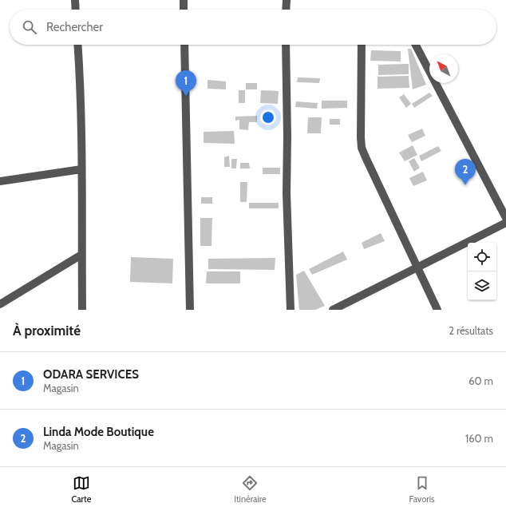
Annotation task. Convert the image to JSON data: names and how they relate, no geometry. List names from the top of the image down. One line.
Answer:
{"north":"top left","page":{"search":"Rechercher","pins":["1","2"],"heading":["À proximité","2 résultats"],"list":[{"mark":"1","name":"ODARA SERVICES","note":"Magasin","value":"60 m"},{"mark":"2","name":"Linda Mode Boutique","note":"Magasin","value":"160 m"}],"nav":["Carte","Itinéraire","Favoris"]}}
